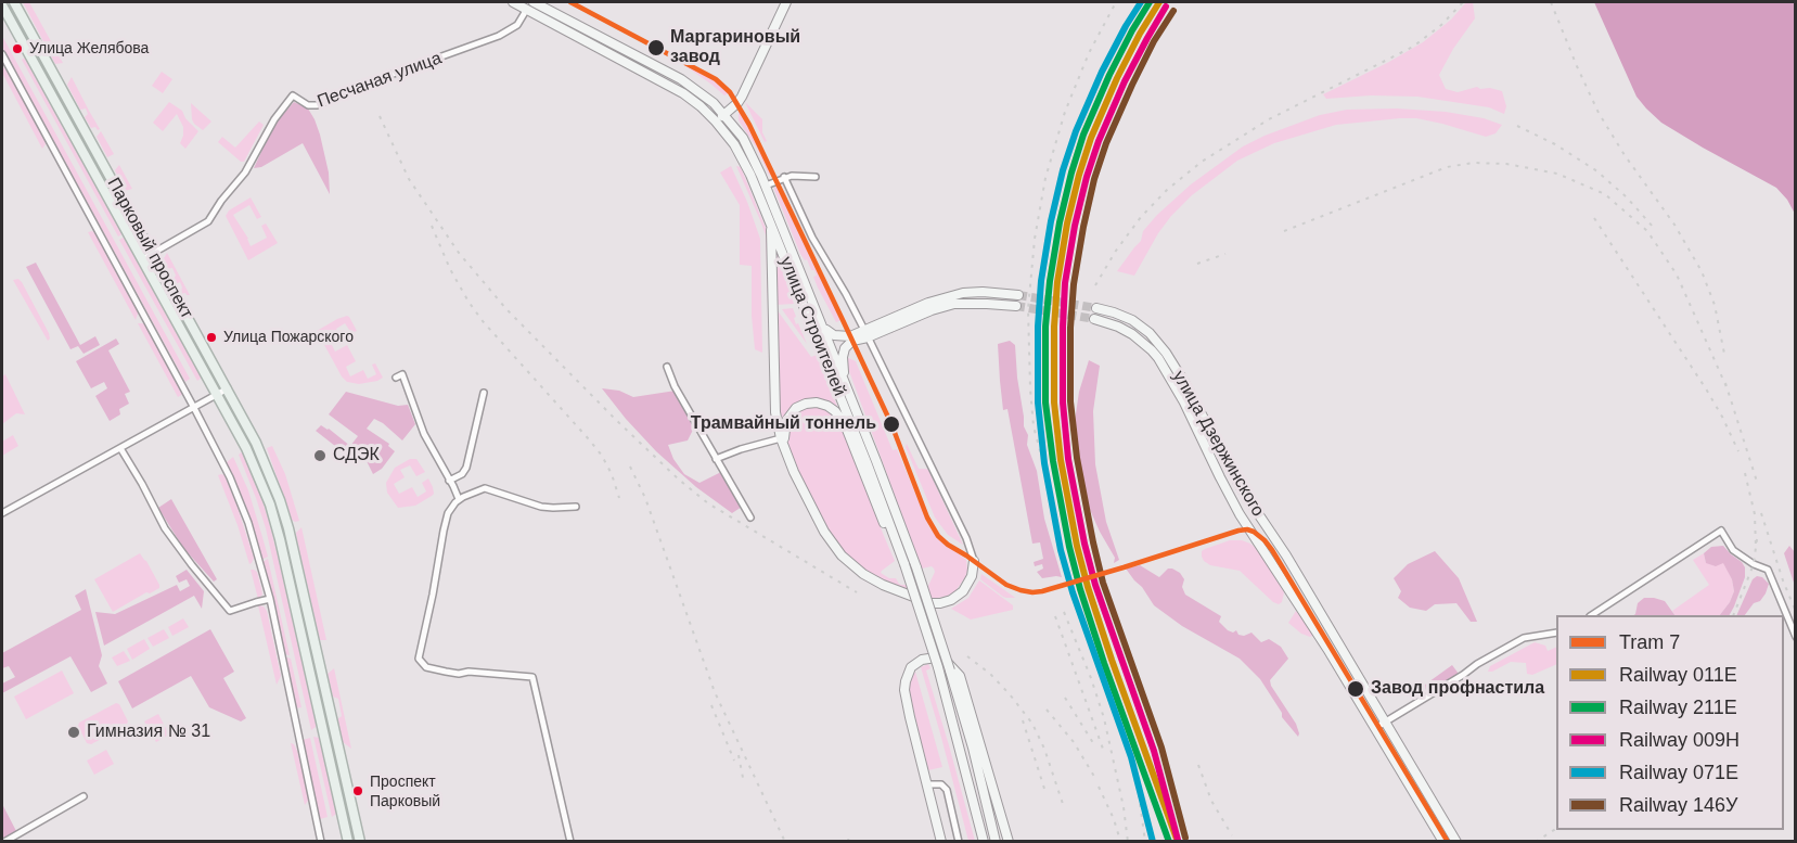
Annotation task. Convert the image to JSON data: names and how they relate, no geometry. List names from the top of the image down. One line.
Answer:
{"streets":{"main road":["Парковый проспект","улица Строителей","улица Дзержинского"],"street":["Песчаная улица"]},"crossings":[["Песчаная улица","Парковый проспект"],["Песчаная улица","улица Строителей"]],"places":["Маргариновый завод","Улица Желябова","Улица Пожарского","Трамвайный тоннель","СДЭК","Завод профнастила","Гимназия № 31","Проспект Парковый"],"lines":["tram line 7","rail line 011Е","rail line 211Е","rail line 071Е","rail line 009Н","rail line 146У"],"legend":["Tram 7","Railway 011Е","Railway 211Е","Railway 009Н","Railway 071Е","Railway 146У"]}
